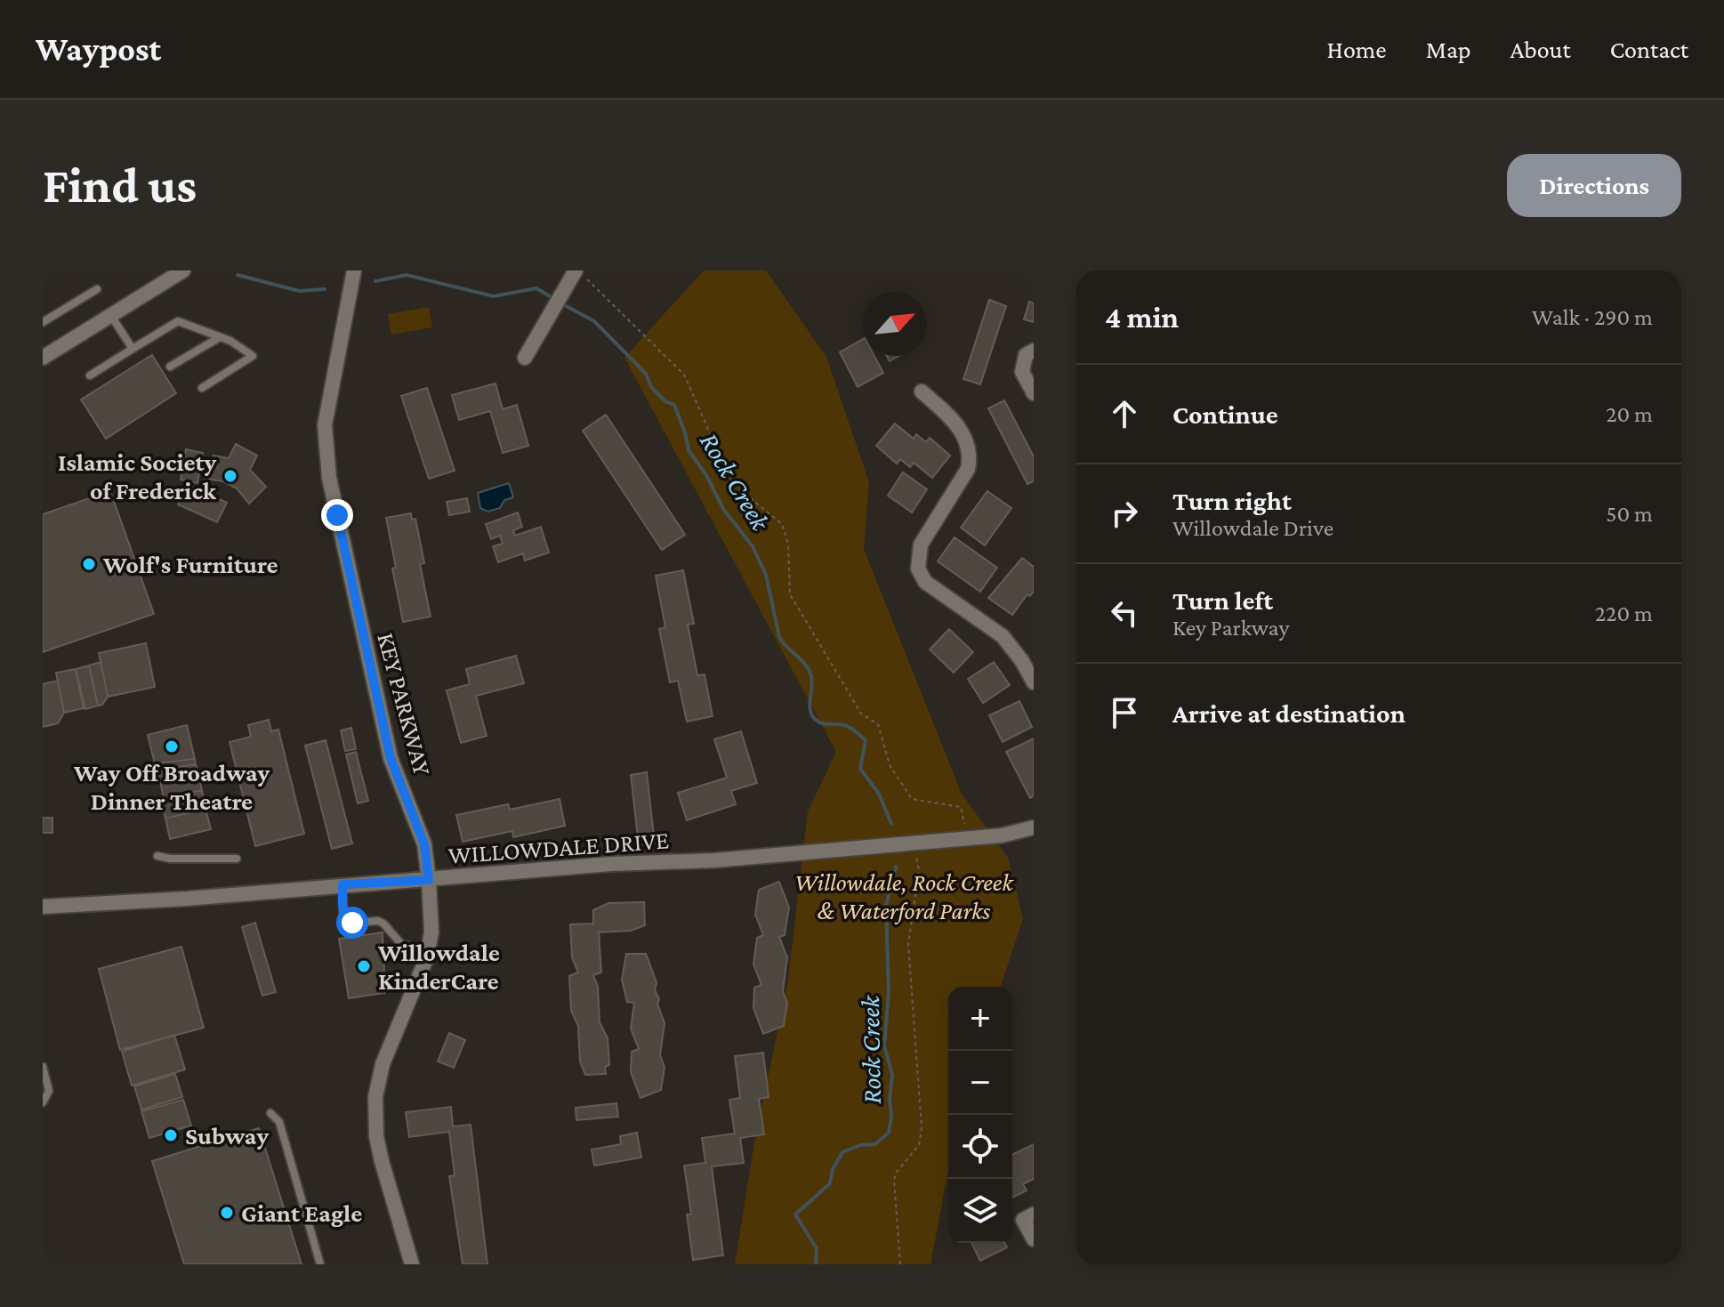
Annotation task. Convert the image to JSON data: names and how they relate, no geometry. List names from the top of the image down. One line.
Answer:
{"streets":{"street":["KEY PARKWAY","WILLOWDALE DRIVE"]},"crossings":[["KEY PARKWAY","WILLOWDALE DRIVE"]],"water":["Rock Creek"],"parks":["Willowdale, Rock Creek & Waterford Parks"],"places":["Islamic Society of Frederick","Wolf's Furniture","Way Off Broadway Dinner Theatre","Willowdale KinderCare","Subway","Giant Eagle"],"north":"top right","page":{"header":"Waypost","nav":["Home","Map","About","Contact"],"buttons":"Directions","title":"Find us","heading":["4 min","Walk · 290 m"],"list":[["Continue","20 m"],["Turn right","Willowdale Drive","50 m"],["Turn left","Key Parkway","220 m"],"Arrive at destination"],"map_buttons":["+","−"]}}
